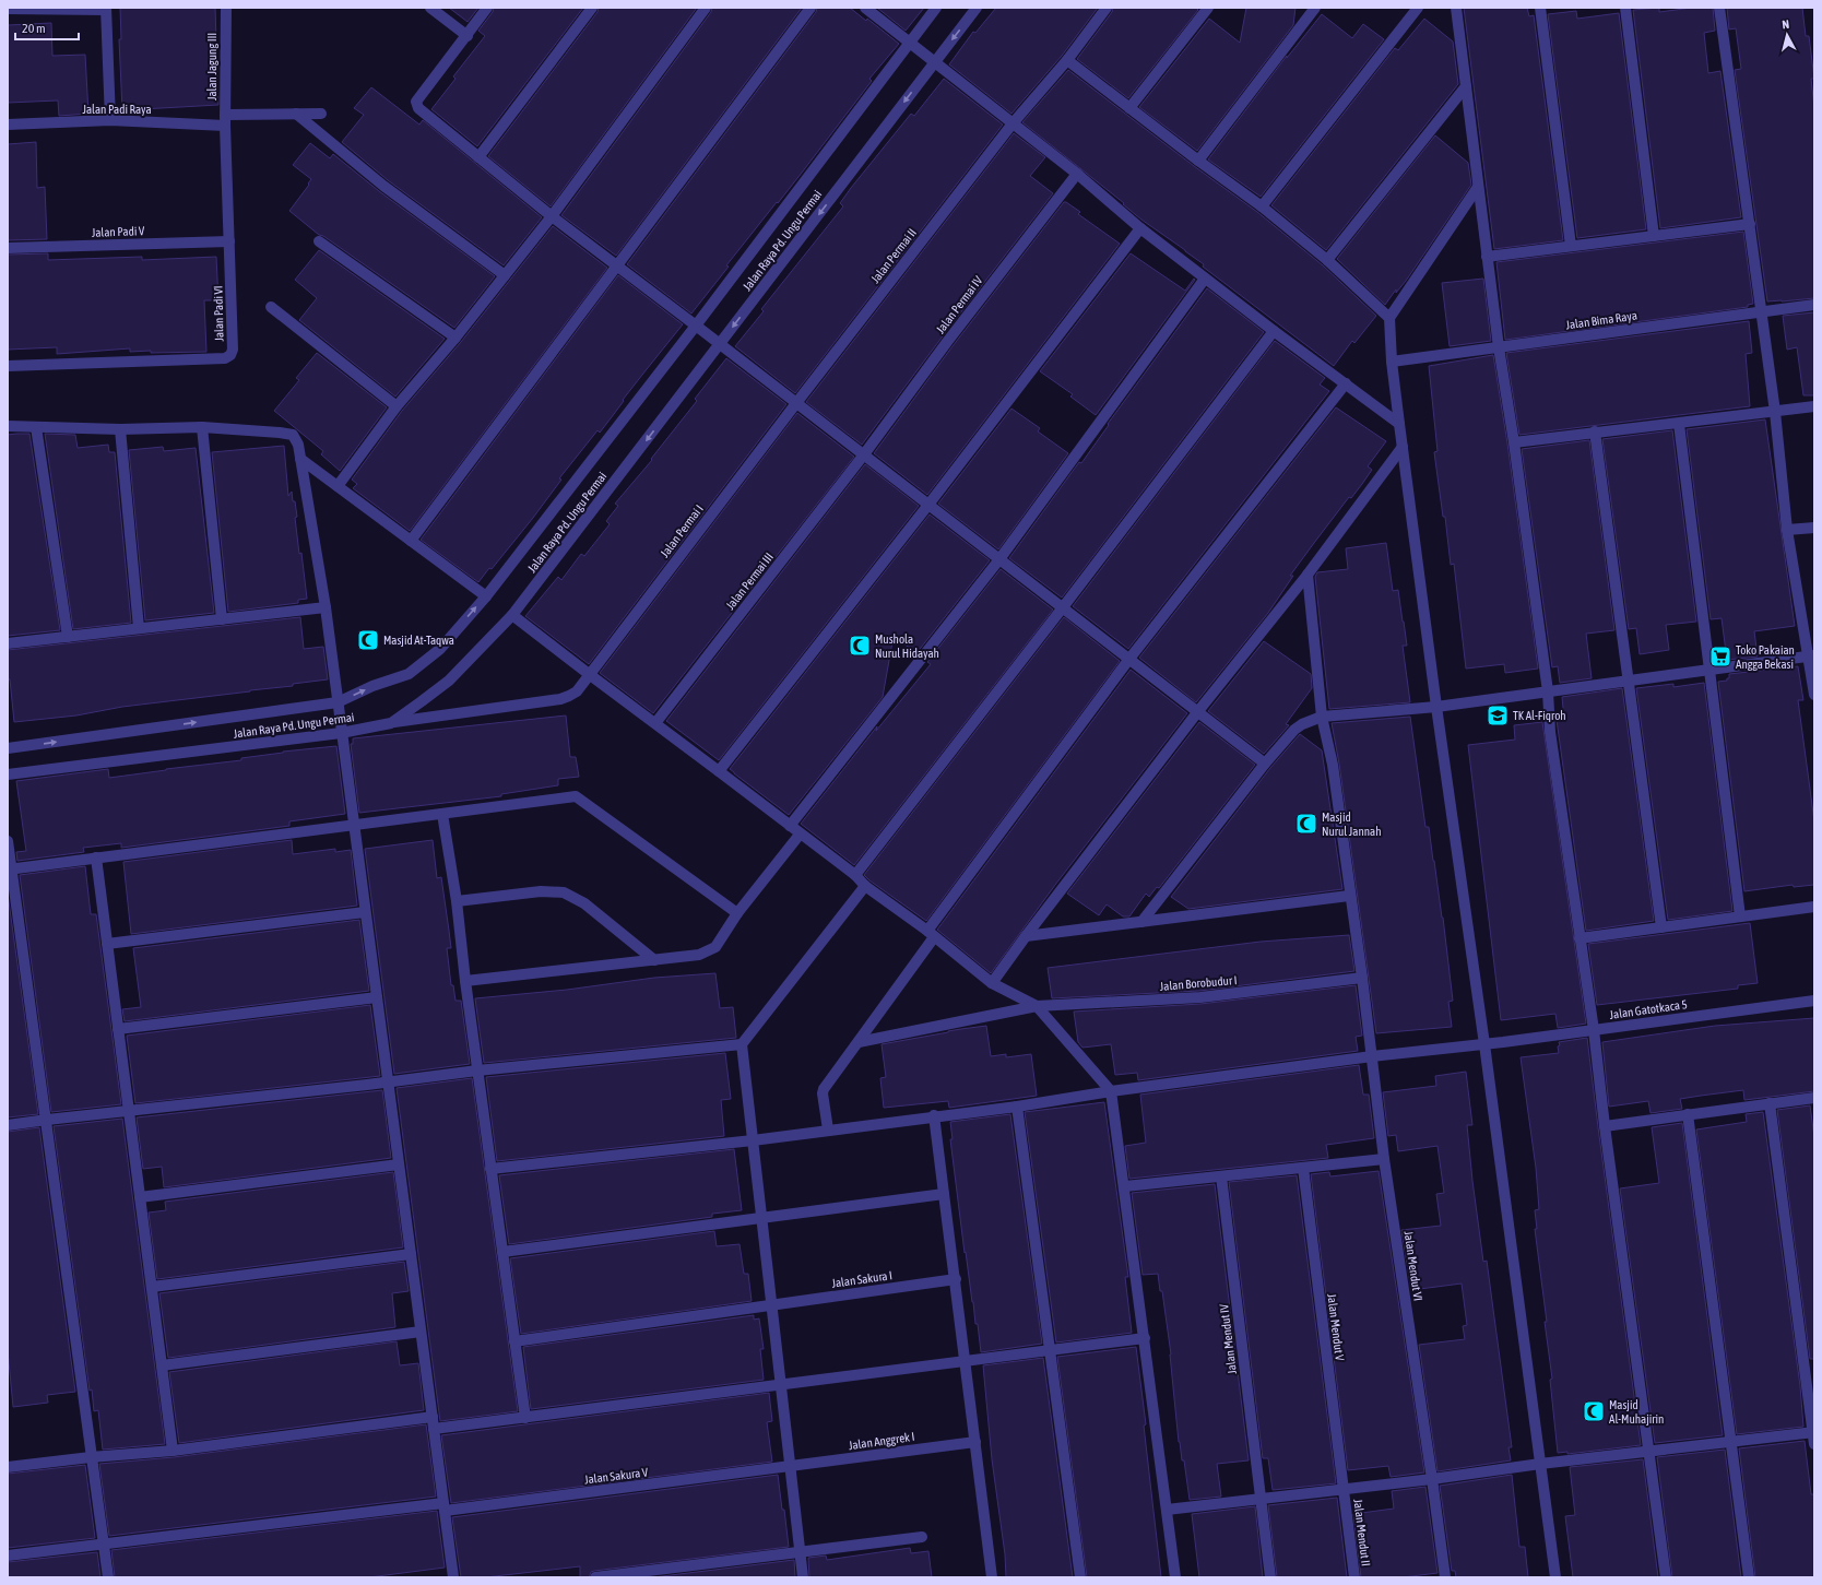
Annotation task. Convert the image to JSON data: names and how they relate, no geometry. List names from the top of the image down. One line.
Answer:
{"streets":{"street":["Jalan Jagung III","Jalan Padi Raya","Jalan Padi V","Jalan Raya Pd. Ungu Permai","Jalan Permai II","Jalan Permai IV","Jalan Padi VI","Jalan Bima Raya","Jalan Permai I","Jalan Permai III","Jalan Borobudur I","Jalan Gatotkaca 5","Jalan Mendut VI","Jalan Sakura I","Jalan Mendut V","Jalan Mendut IV","Jalan Anggrek I","Jalan Sakura V","Jalan Mendut II"]},"crossings":[["Jalan Jagung III","Jalan Padi Raya"],["Jalan Jagung III","Jalan Padi VI"],["Jalan Padi Raya","Jalan Padi VI"],["Jalan Padi V","Jalan Padi VI"],["Jalan Raya Pd. Ungu Permai","Jalan Permai I"],["Jalan Permai II","Jalan Permai I"],["Jalan Permai IV","Jalan Permai III"],["Jalan Borobudur I","Jalan Mendut VI"],["Jalan Gatotkaca 5","Jalan Mendut VI"],["Jalan Mendut V","Jalan Mendut II"],["Jalan Anggrek I","Jalan Sakura V"]],"places":{"mosque":["Masjid At-Taqwa","Mushola Nurul Hidayah","Masjid Nurul Jannah","Masjid Al-Muhajirin"],"supermarket":["Toko Pakaian Angga Bekasi"],"school or university":["TK Al-Fiqroh"]},"scale_bar":"20 m","north":"top"}
